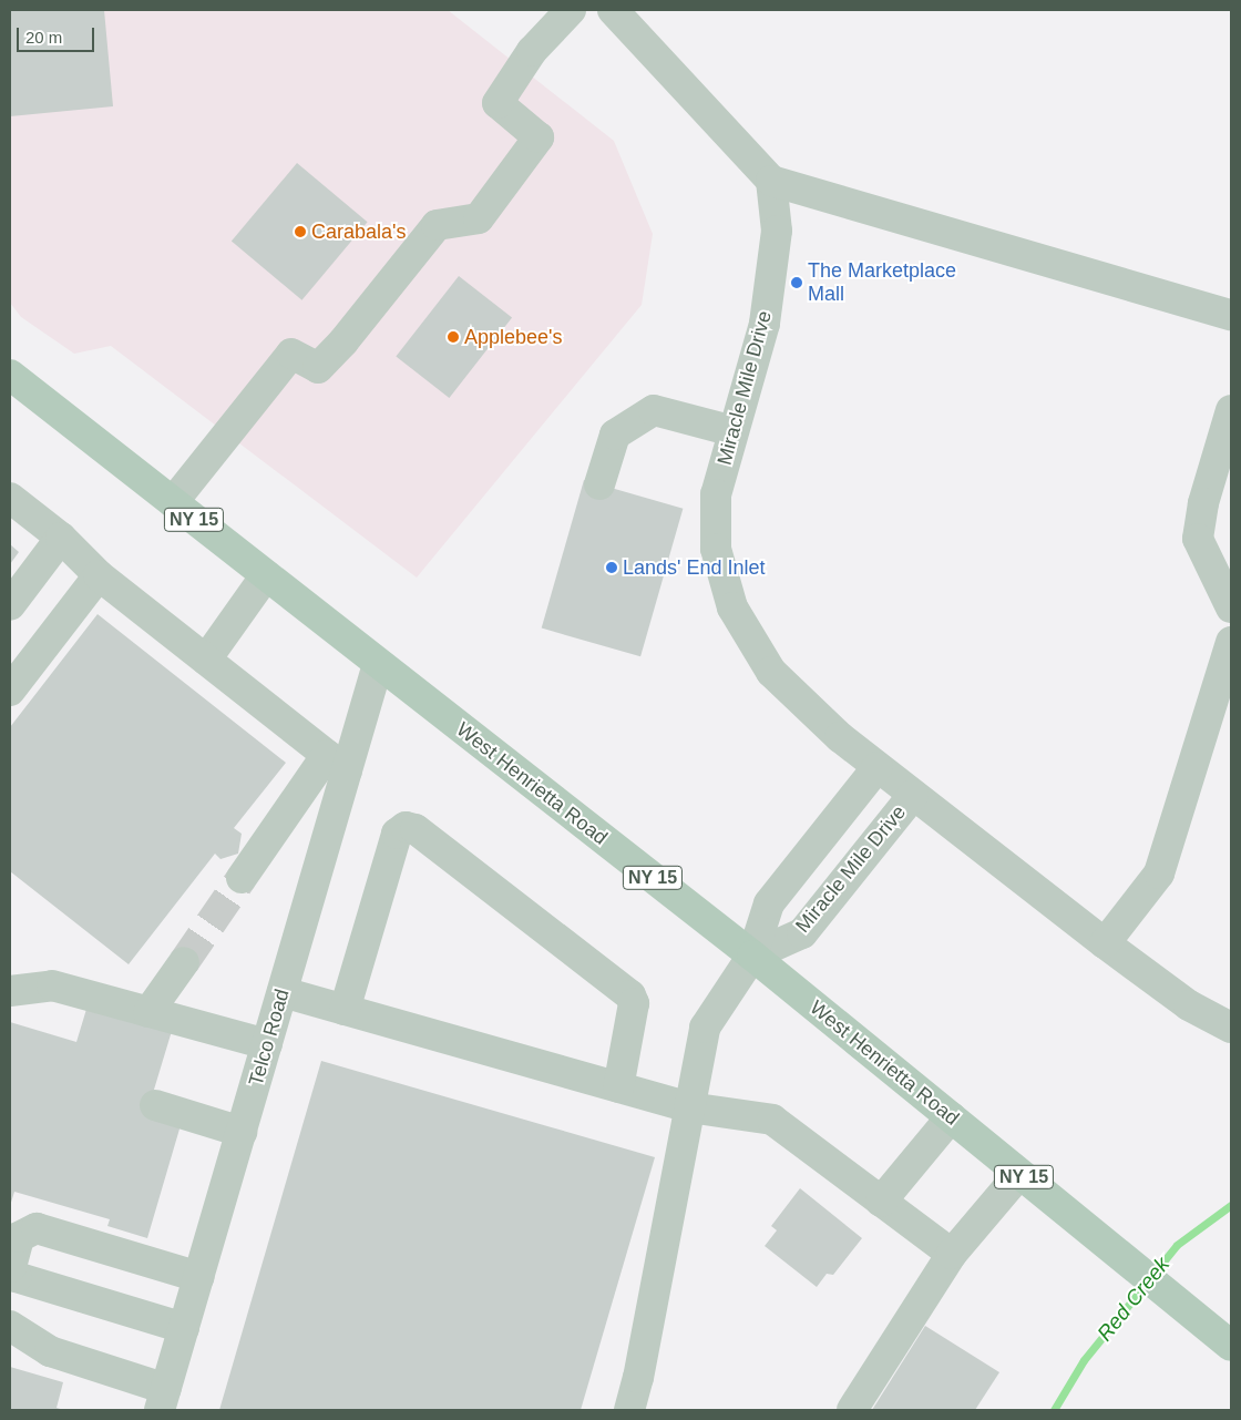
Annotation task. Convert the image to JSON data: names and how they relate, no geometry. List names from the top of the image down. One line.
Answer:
{"streets":{"main road":["NY 15","West Henrietta Road"],"street":["Miracle Mile Drive","Telco Road"]},"crossings":[["Miracle Mile Drive","West Henrietta Road"],["West Henrietta Road","Telco Road"]],"water":["Red Creek"],"places":["Carabala's","The Marketplace Mall","Applebee's","Lands' End Inlet"],"scale_bar":"20 m"}
